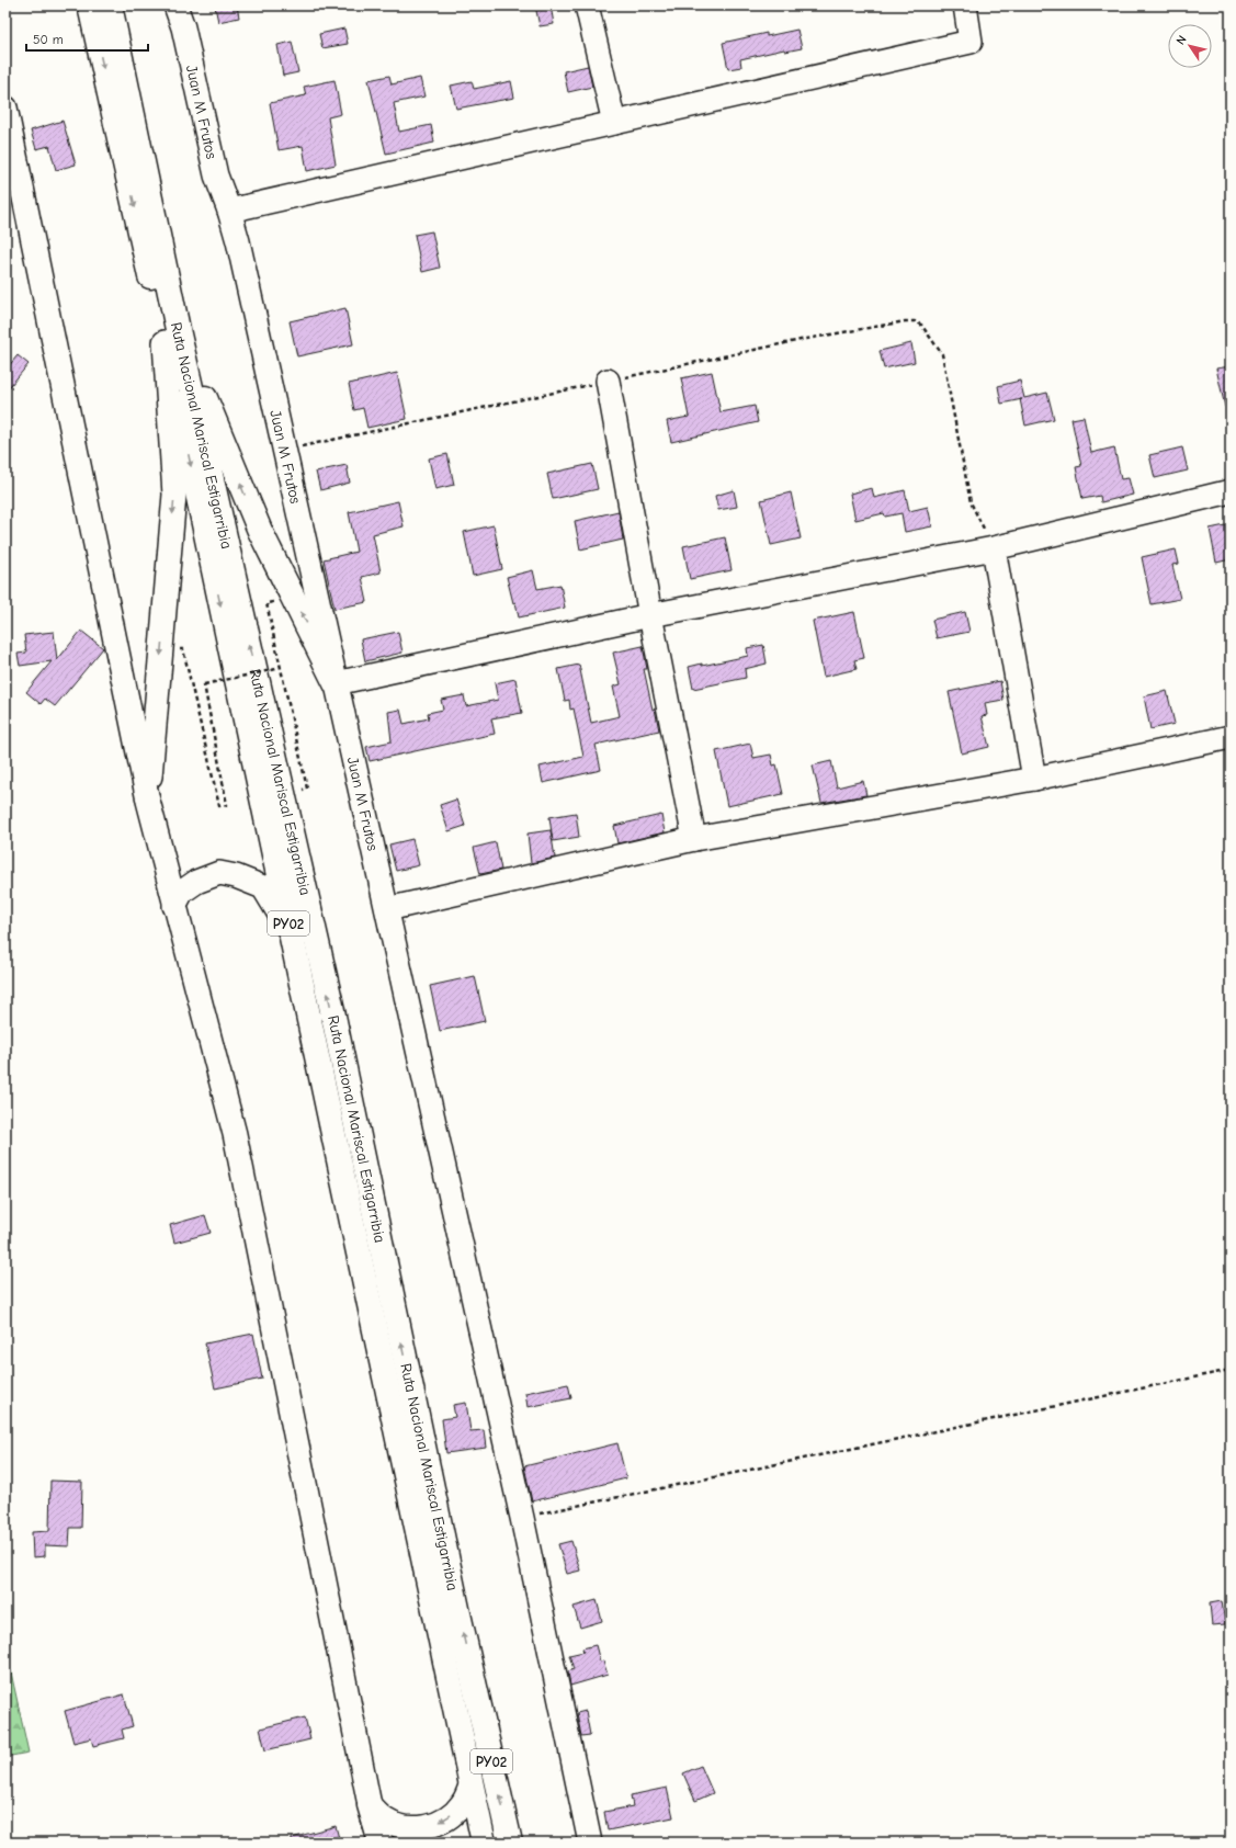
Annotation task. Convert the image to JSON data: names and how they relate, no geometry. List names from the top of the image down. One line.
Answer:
{"streets":{"highway":["Ruta Nacional Mariscal Estigarribia","PY02"],"street":["Juan M Frutos"]},"scale_bar":"50 m","north":"top left"}
